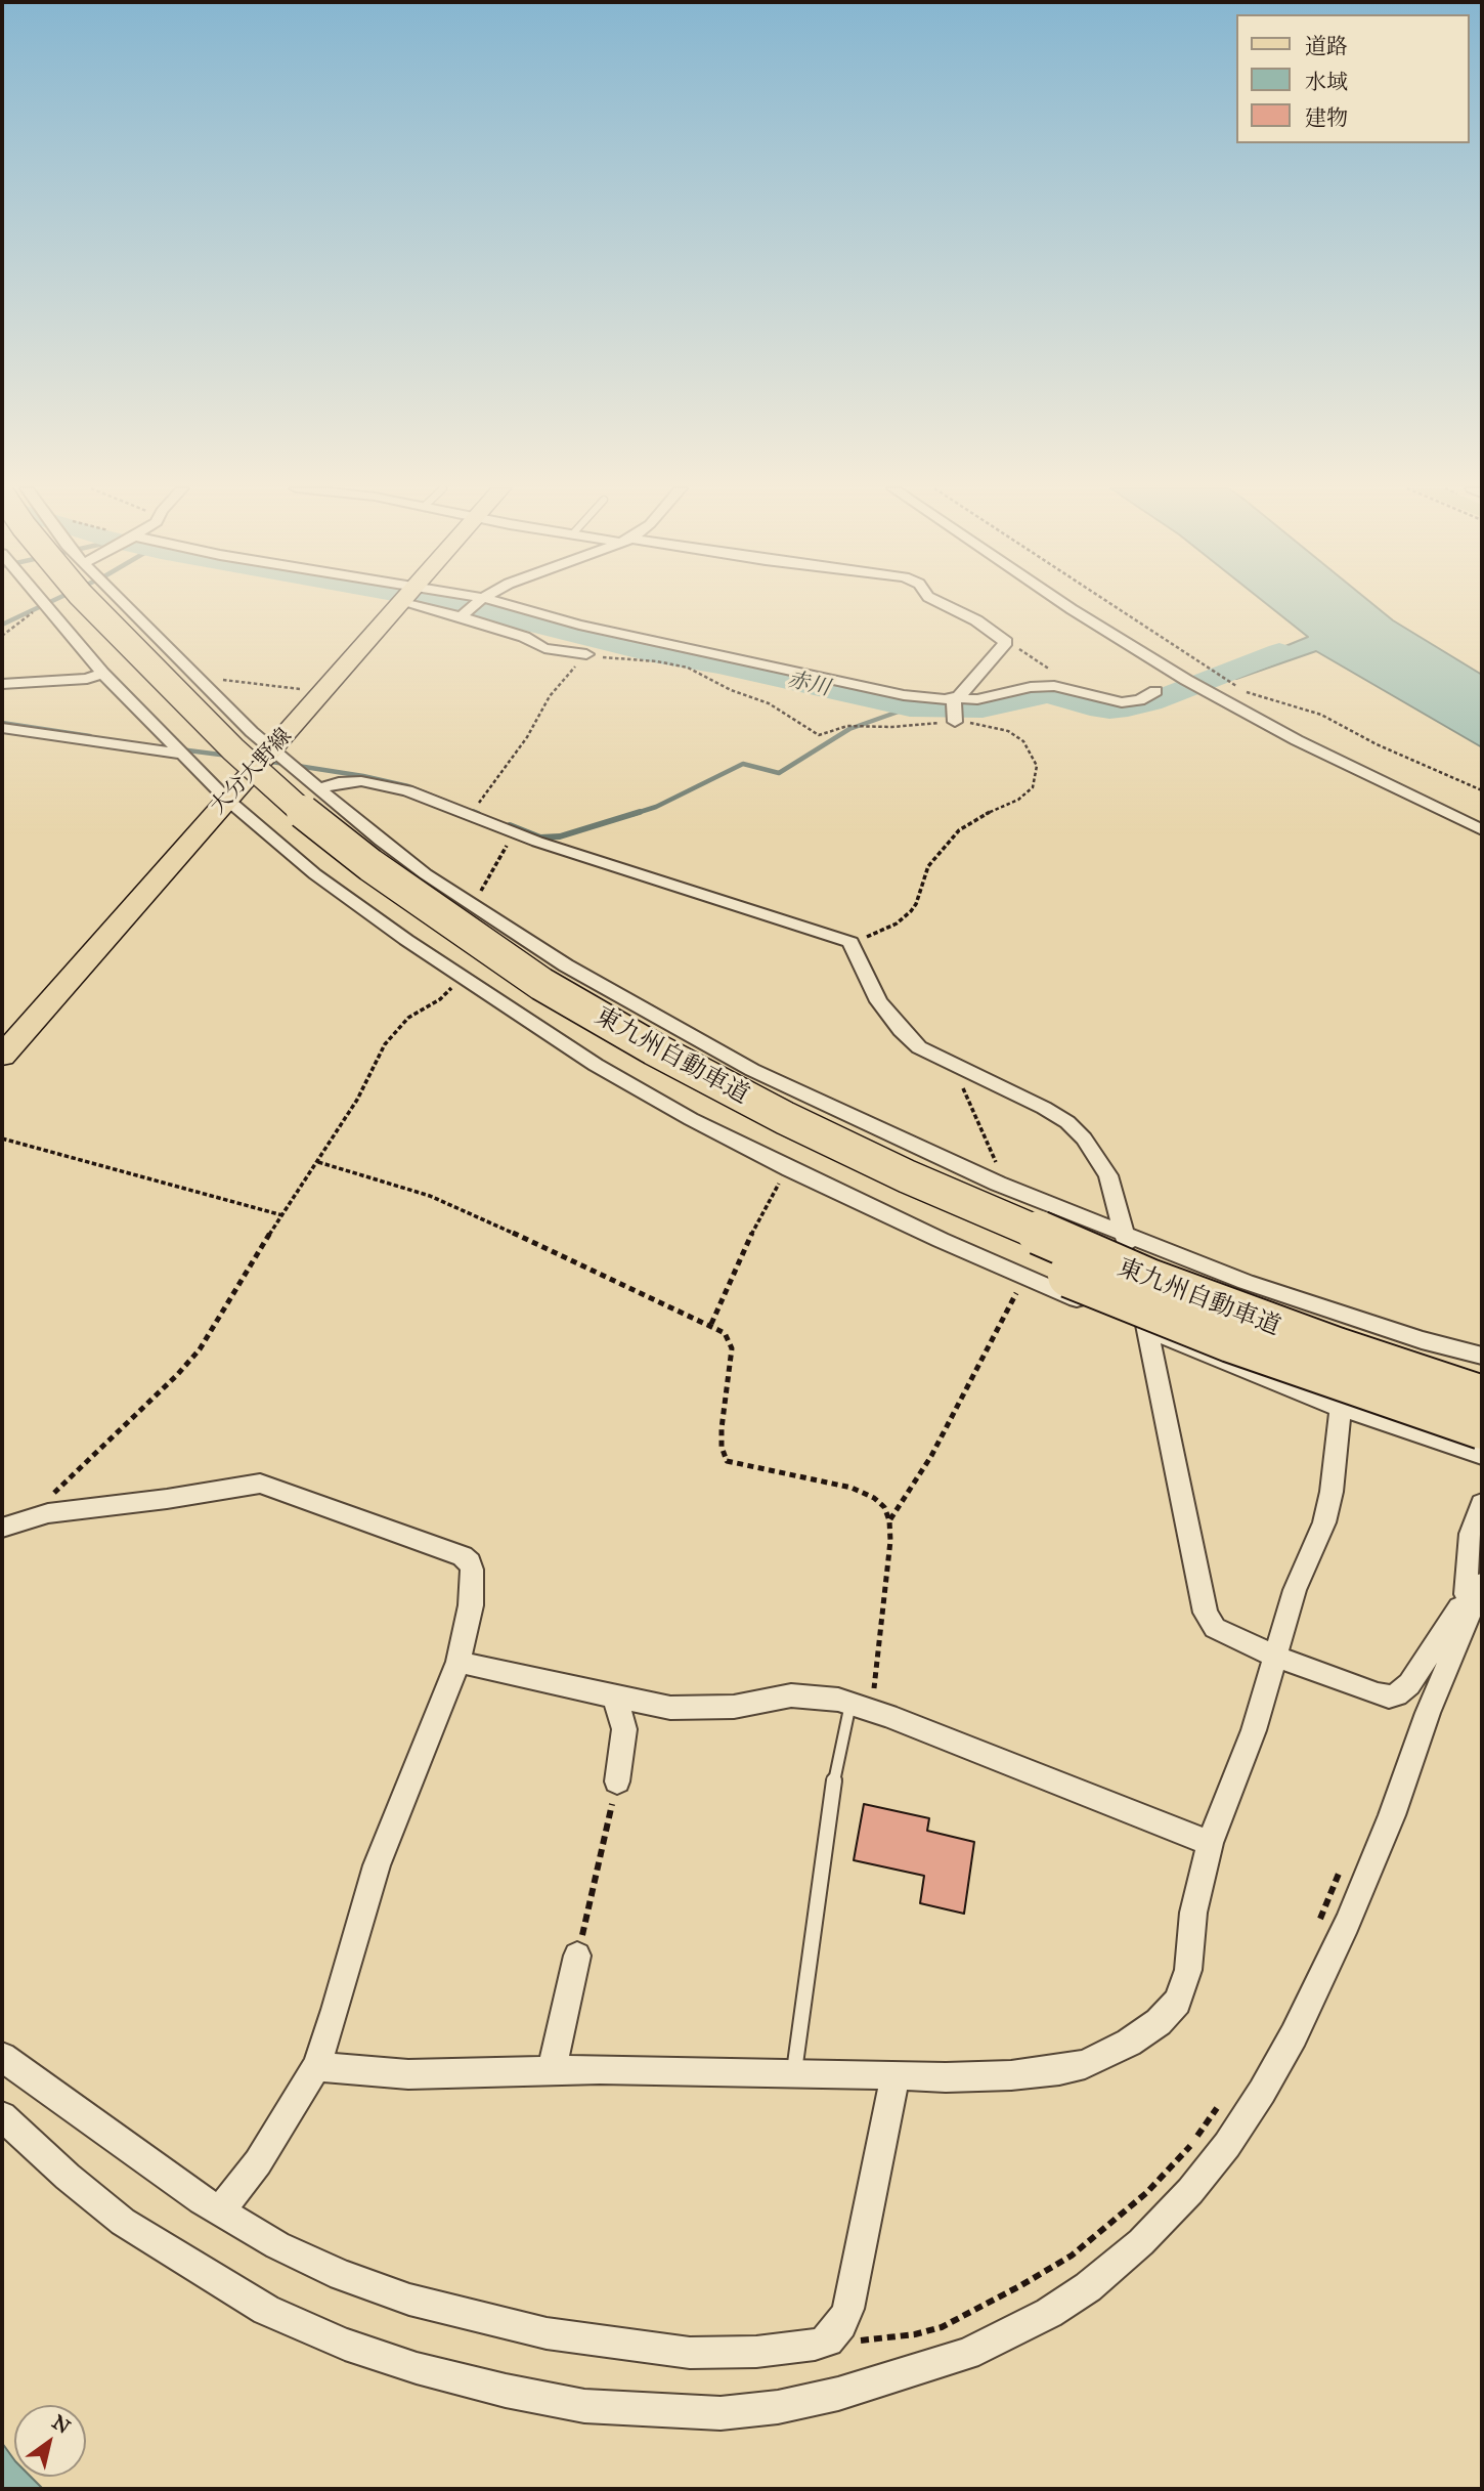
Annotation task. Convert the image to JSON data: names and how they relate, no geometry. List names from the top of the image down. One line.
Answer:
{"streets":{"highway":["東九州自動車道"],"main road":["大分大野線"]},"water":["赤川"],"legend":["道路","水域","建物"],"north":"top right"}
